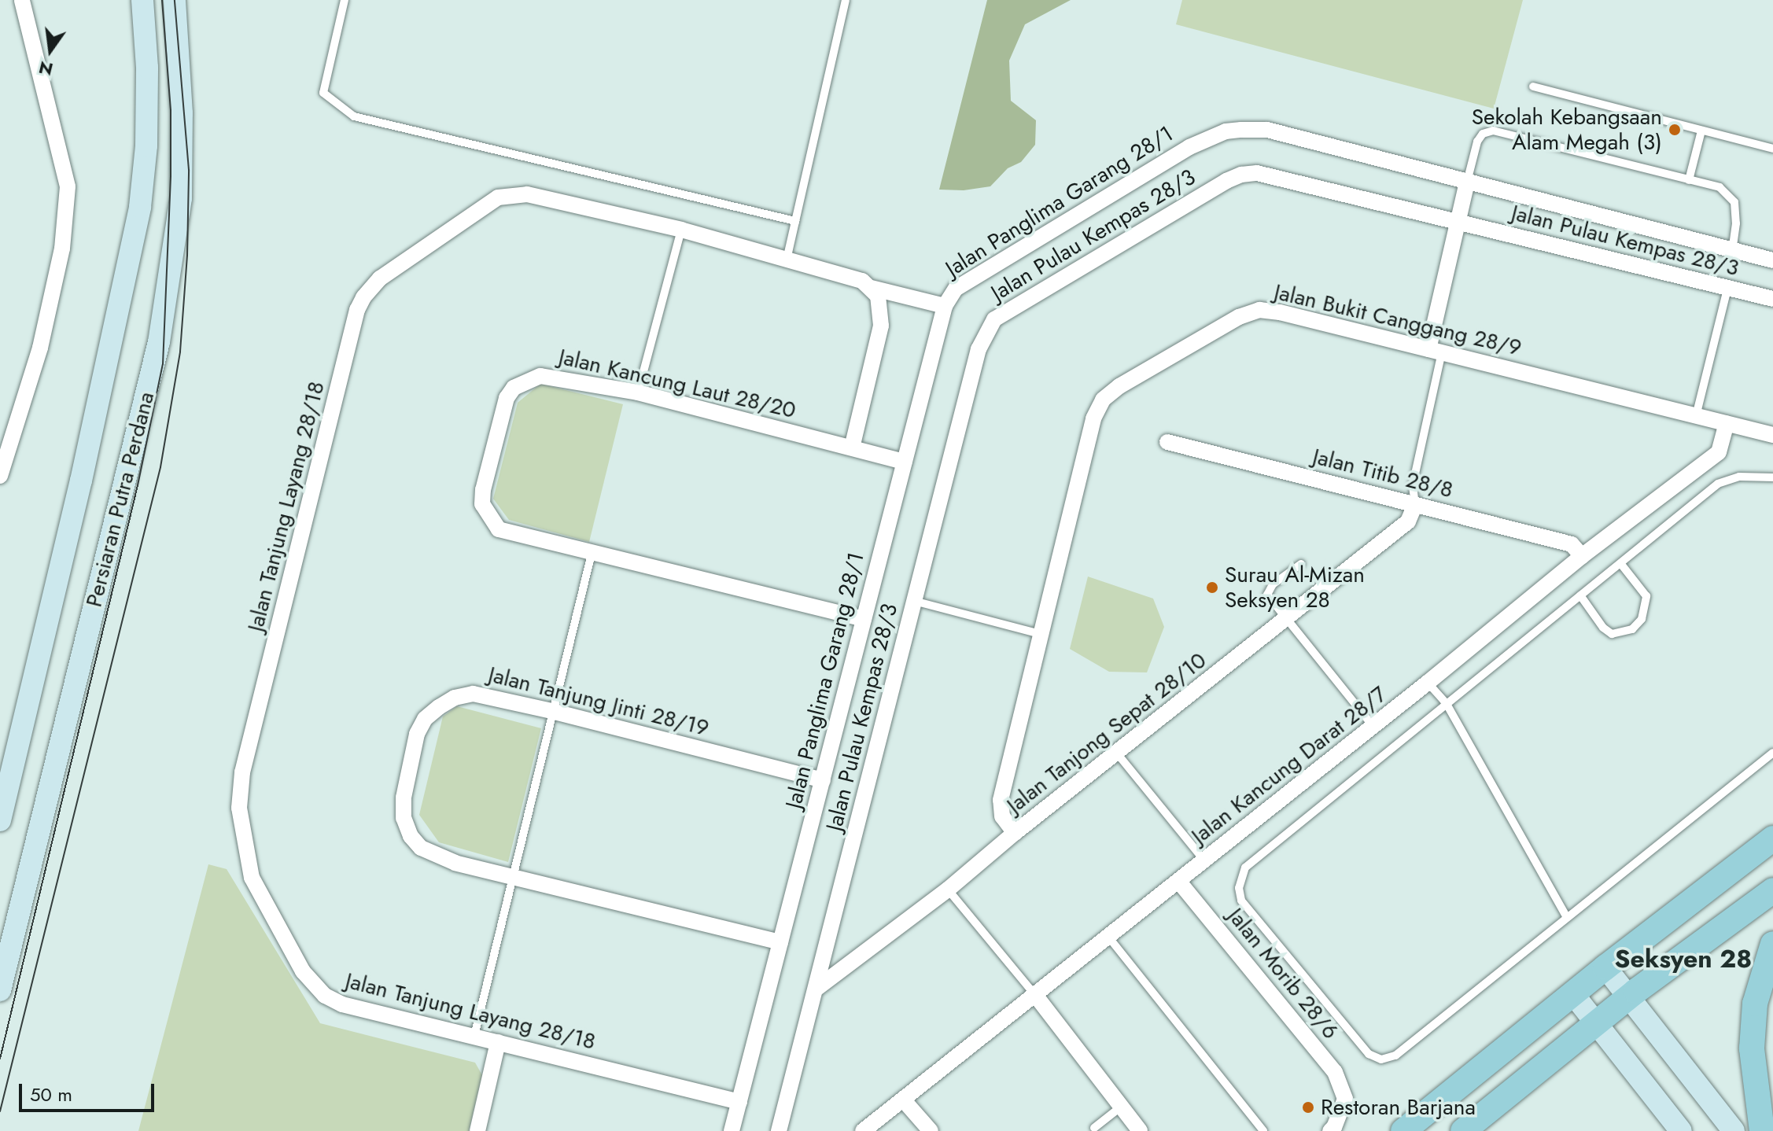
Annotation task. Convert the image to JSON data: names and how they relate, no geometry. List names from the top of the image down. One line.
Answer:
{"streets":{"main road":["Persiaran Putra Perdana"],"street":["Jalan Panglima Garang 28/1","Jalan Pulau Kempas 28/3","Jalan Bukit Canggang 28/9","Jalan Kancung Laut 28/20","Jalan Titib 28/8","Jalan Tanjung Layang 28/18","Jalan Tanjung Jinti 28/19","Jalan Tanjong Sepat 28/10","Jalan Kancung Darat 28/7","Jalan Morib 28/6"]},"crossings":[["Jalan Panglima Garang 28/1","Jalan Kancung Laut 28/20"],["Jalan Panglima Garang 28/1","Jalan Tanjung Layang 28/18"],["Jalan Panglima Garang 28/1","Jalan Tanjung Jinti 28/19"],["Jalan Pulau Kempas 28/3","Jalan Tanjong Sepat 28/10"],["Jalan Bukit Canggang 28/9","Jalan Tanjong Sepat 28/10"],["Jalan Bukit Canggang 28/9","Jalan Kancung Darat 28/7"],["Jalan Titib 28/8","Jalan Tanjong Sepat 28/10"],["Jalan Titib 28/8","Jalan Kancung Darat 28/7"],["Jalan Kancung Darat 28/7","Jalan Morib 28/6"]],"districts":["Seksyen 28"],"places":["Sekolah Kebangsaan Alam Megah (3)","Surau Al-Mizan Seksyen 28","Restoran Barjana"],"scale_bar":"50 m","north":"bottom"}
